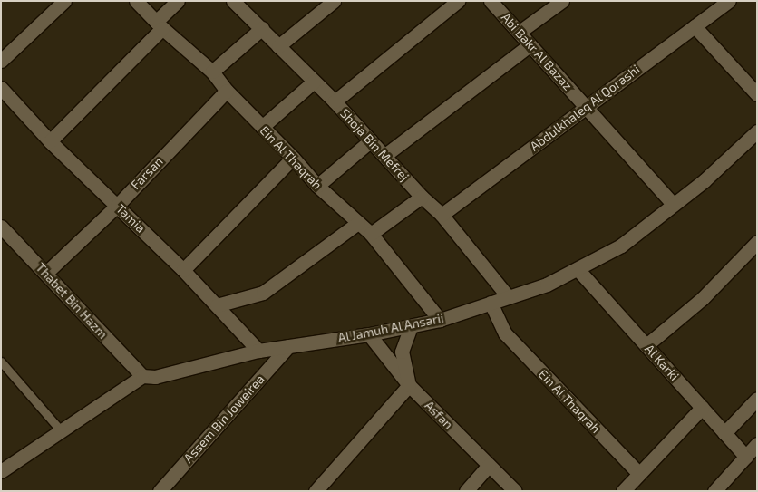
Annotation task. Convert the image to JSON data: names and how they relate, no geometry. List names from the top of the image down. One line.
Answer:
{"streets":{"street":["Abi Bakr Al Bazaz","Abdulkhaleq Al Qorashi","Shoja Bin Mefrej","Ein Al Thaqrah","Farsan","Tamia","Thabet Bin Hazm","Al Jamuh Al Ansarii","Al Karki","Asfan","Assem Bin Joweirea"]},"crossings":[["Abi Bakr Al Bazaz","Abdulkhaleq Al Qorashi"],["Abi Bakr Al Bazaz","Al Jamuh Al Ansarii"],["Abdulkhaleq Al Qorashi","Shoja Bin Mefrej"],["Shoja Bin Mefrej","Al Jamuh Al Ansarii"],["Ein Al Thaqrah","Farsan"],["Ein Al Thaqrah","Al Jamuh Al Ansarii"],["Farsan","Tamia"],["Farsan","Thabet Bin Hazm"],["Tamia","Al Jamuh Al Ansarii"],["Thabet Bin Hazm","Al Jamuh Al Ansarii"],["Al Jamuh Al Ansarii","Al Karki"],["Al Jamuh Al Ansarii","Asfan"],["Al Jamuh Al Ansarii","Assem Bin Joweirea"]]}
